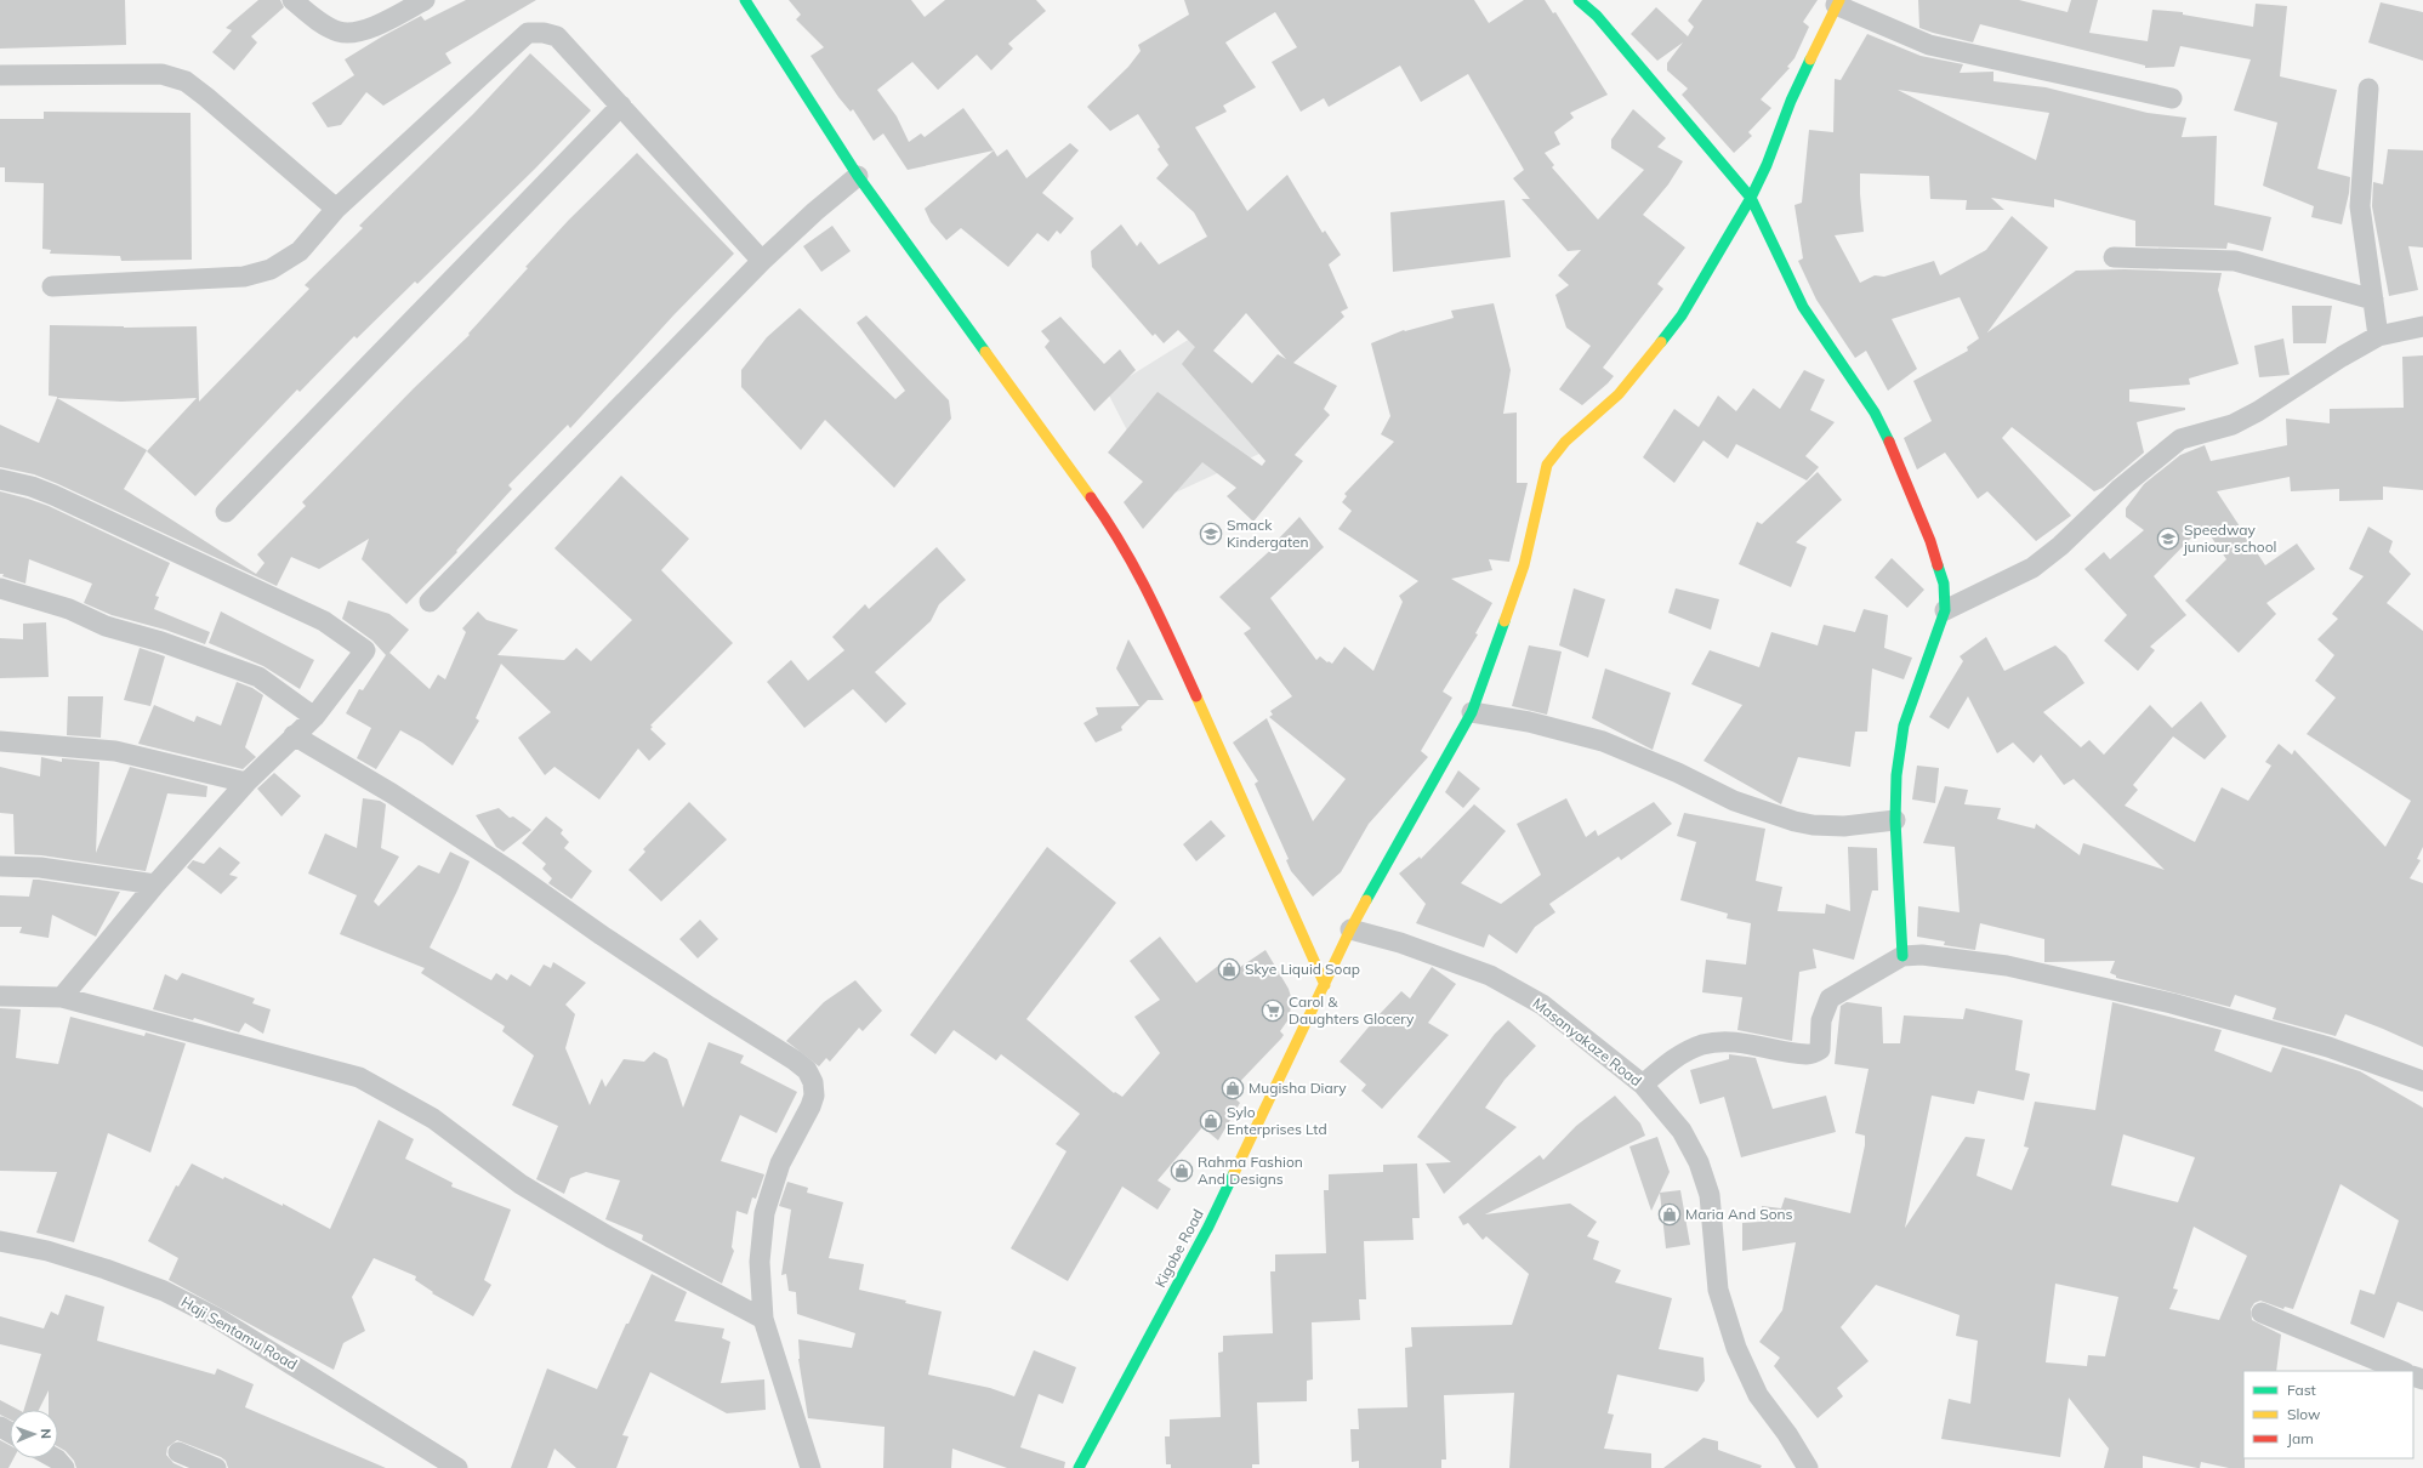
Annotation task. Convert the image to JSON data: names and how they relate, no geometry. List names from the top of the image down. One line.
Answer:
{"streets":{"street":["Masanyakaze Road","Kigobe Road","Haji Sentamu Road"]},"crossings":[["Masanyakaze Road","Kigobe Road"]],"places":{"school or university":["Smack Kindergaten","Speedway juniour school"],"shop":["Skye Liquid Soap","Mugisha Diary","Sylo Enterprises Ltd","Rahma Fashion And Designs","Maria And Sons"],"supermarket":["Carol & Daughters Glocery"]},"legend":["Fast","Slow","Jam"],"north":"right"}
